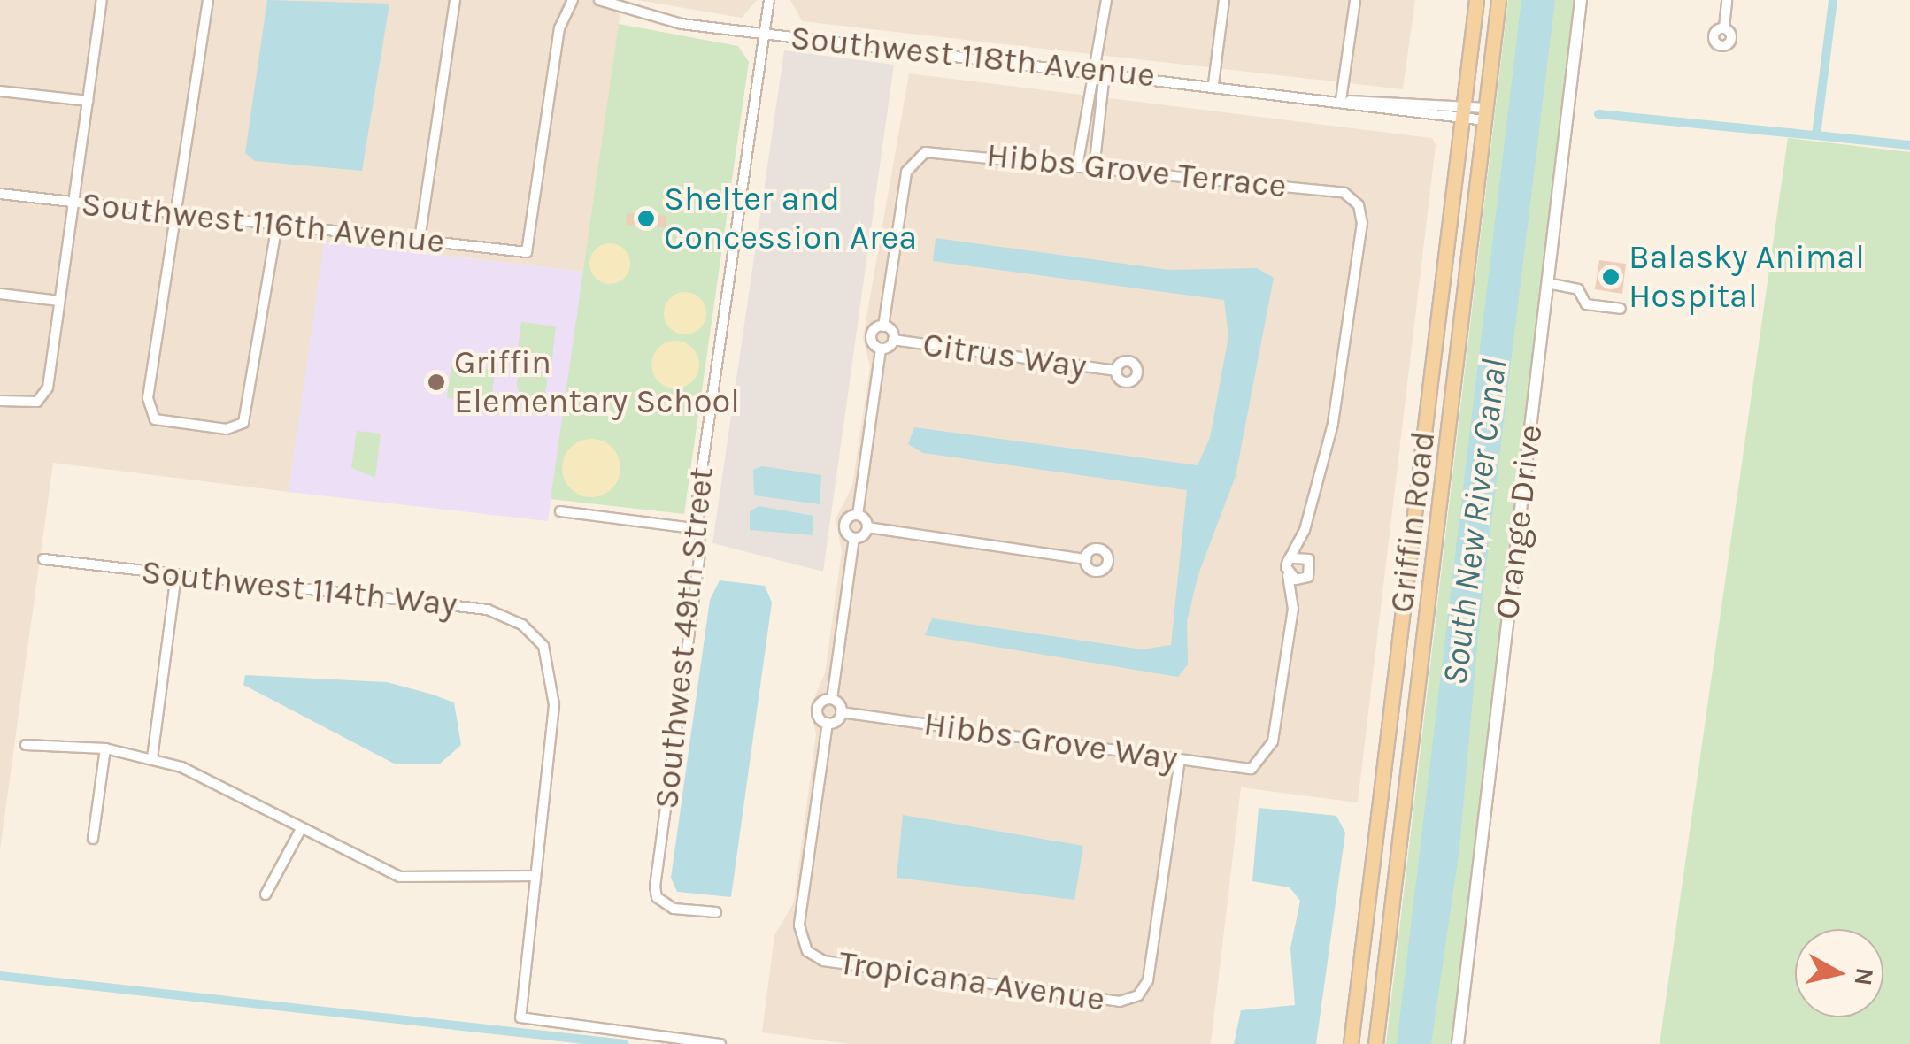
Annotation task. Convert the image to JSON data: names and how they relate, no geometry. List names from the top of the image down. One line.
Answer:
{"streets":{"main road":["Griffin Road"],"street":["Southwest 118th Avenue","Hibbs Grove Terrace","Southwest 116th Avenue","Citrus Way","Orange Drive","Southwest 114th Way","Southwest 49th Street","Hibbs Grove Way","Tropicana Avenue"]},"crossings":[["Southwest 118th Avenue","Griffin Road"],["Southwest 118th Avenue","Southwest 49th Street"],["Hibbs Grove Way","Tropicana Avenue"]],"water":["South New River Canal"],"places":["Shelter and Concession Area","Balasky Animal Hospital","Griffin Elementary School"],"north":"right"}
